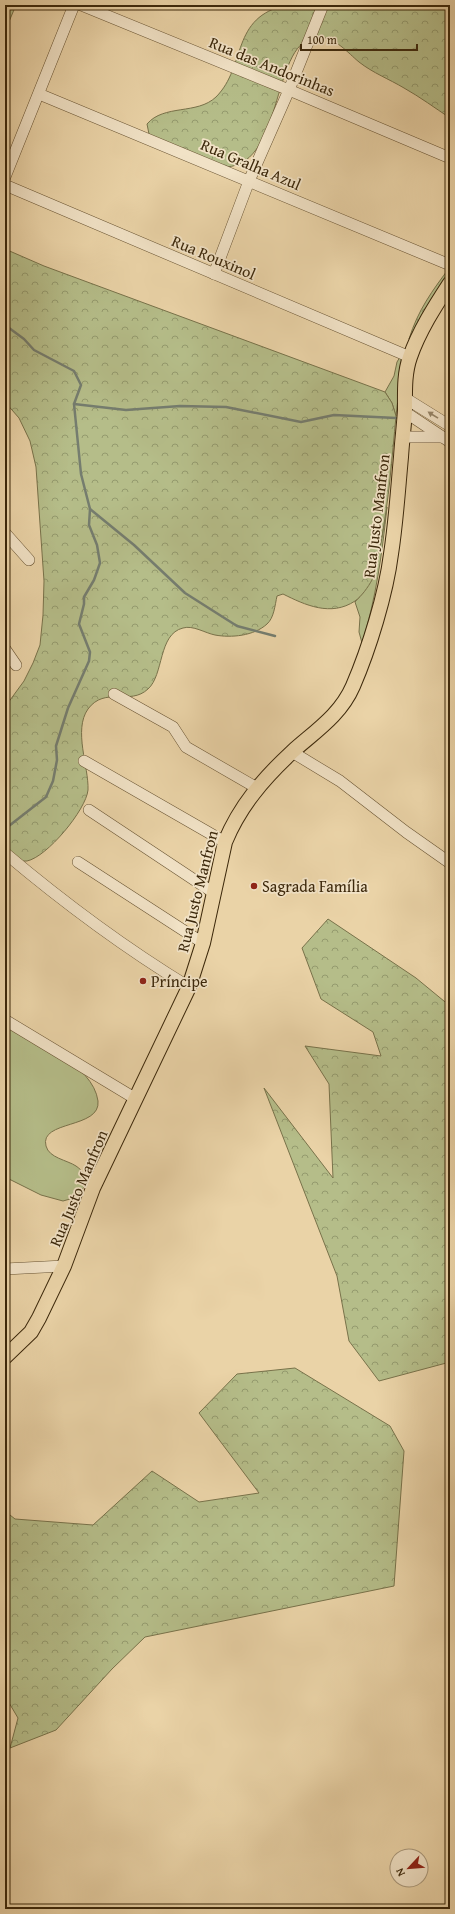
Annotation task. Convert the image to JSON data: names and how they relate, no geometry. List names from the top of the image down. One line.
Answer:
{"streets":{"main road":["Rua Justo Manfron"],"street":["Rua das Andorinhas","Rua Gralha Azul","Rua Rouxinol"]},"crossings":[["Rua Rouxinol","Rua Justo Manfron"]],"places":["Sagrada Família","Príncipe"],"scale_bar":"100 m","north":"bottom left"}
